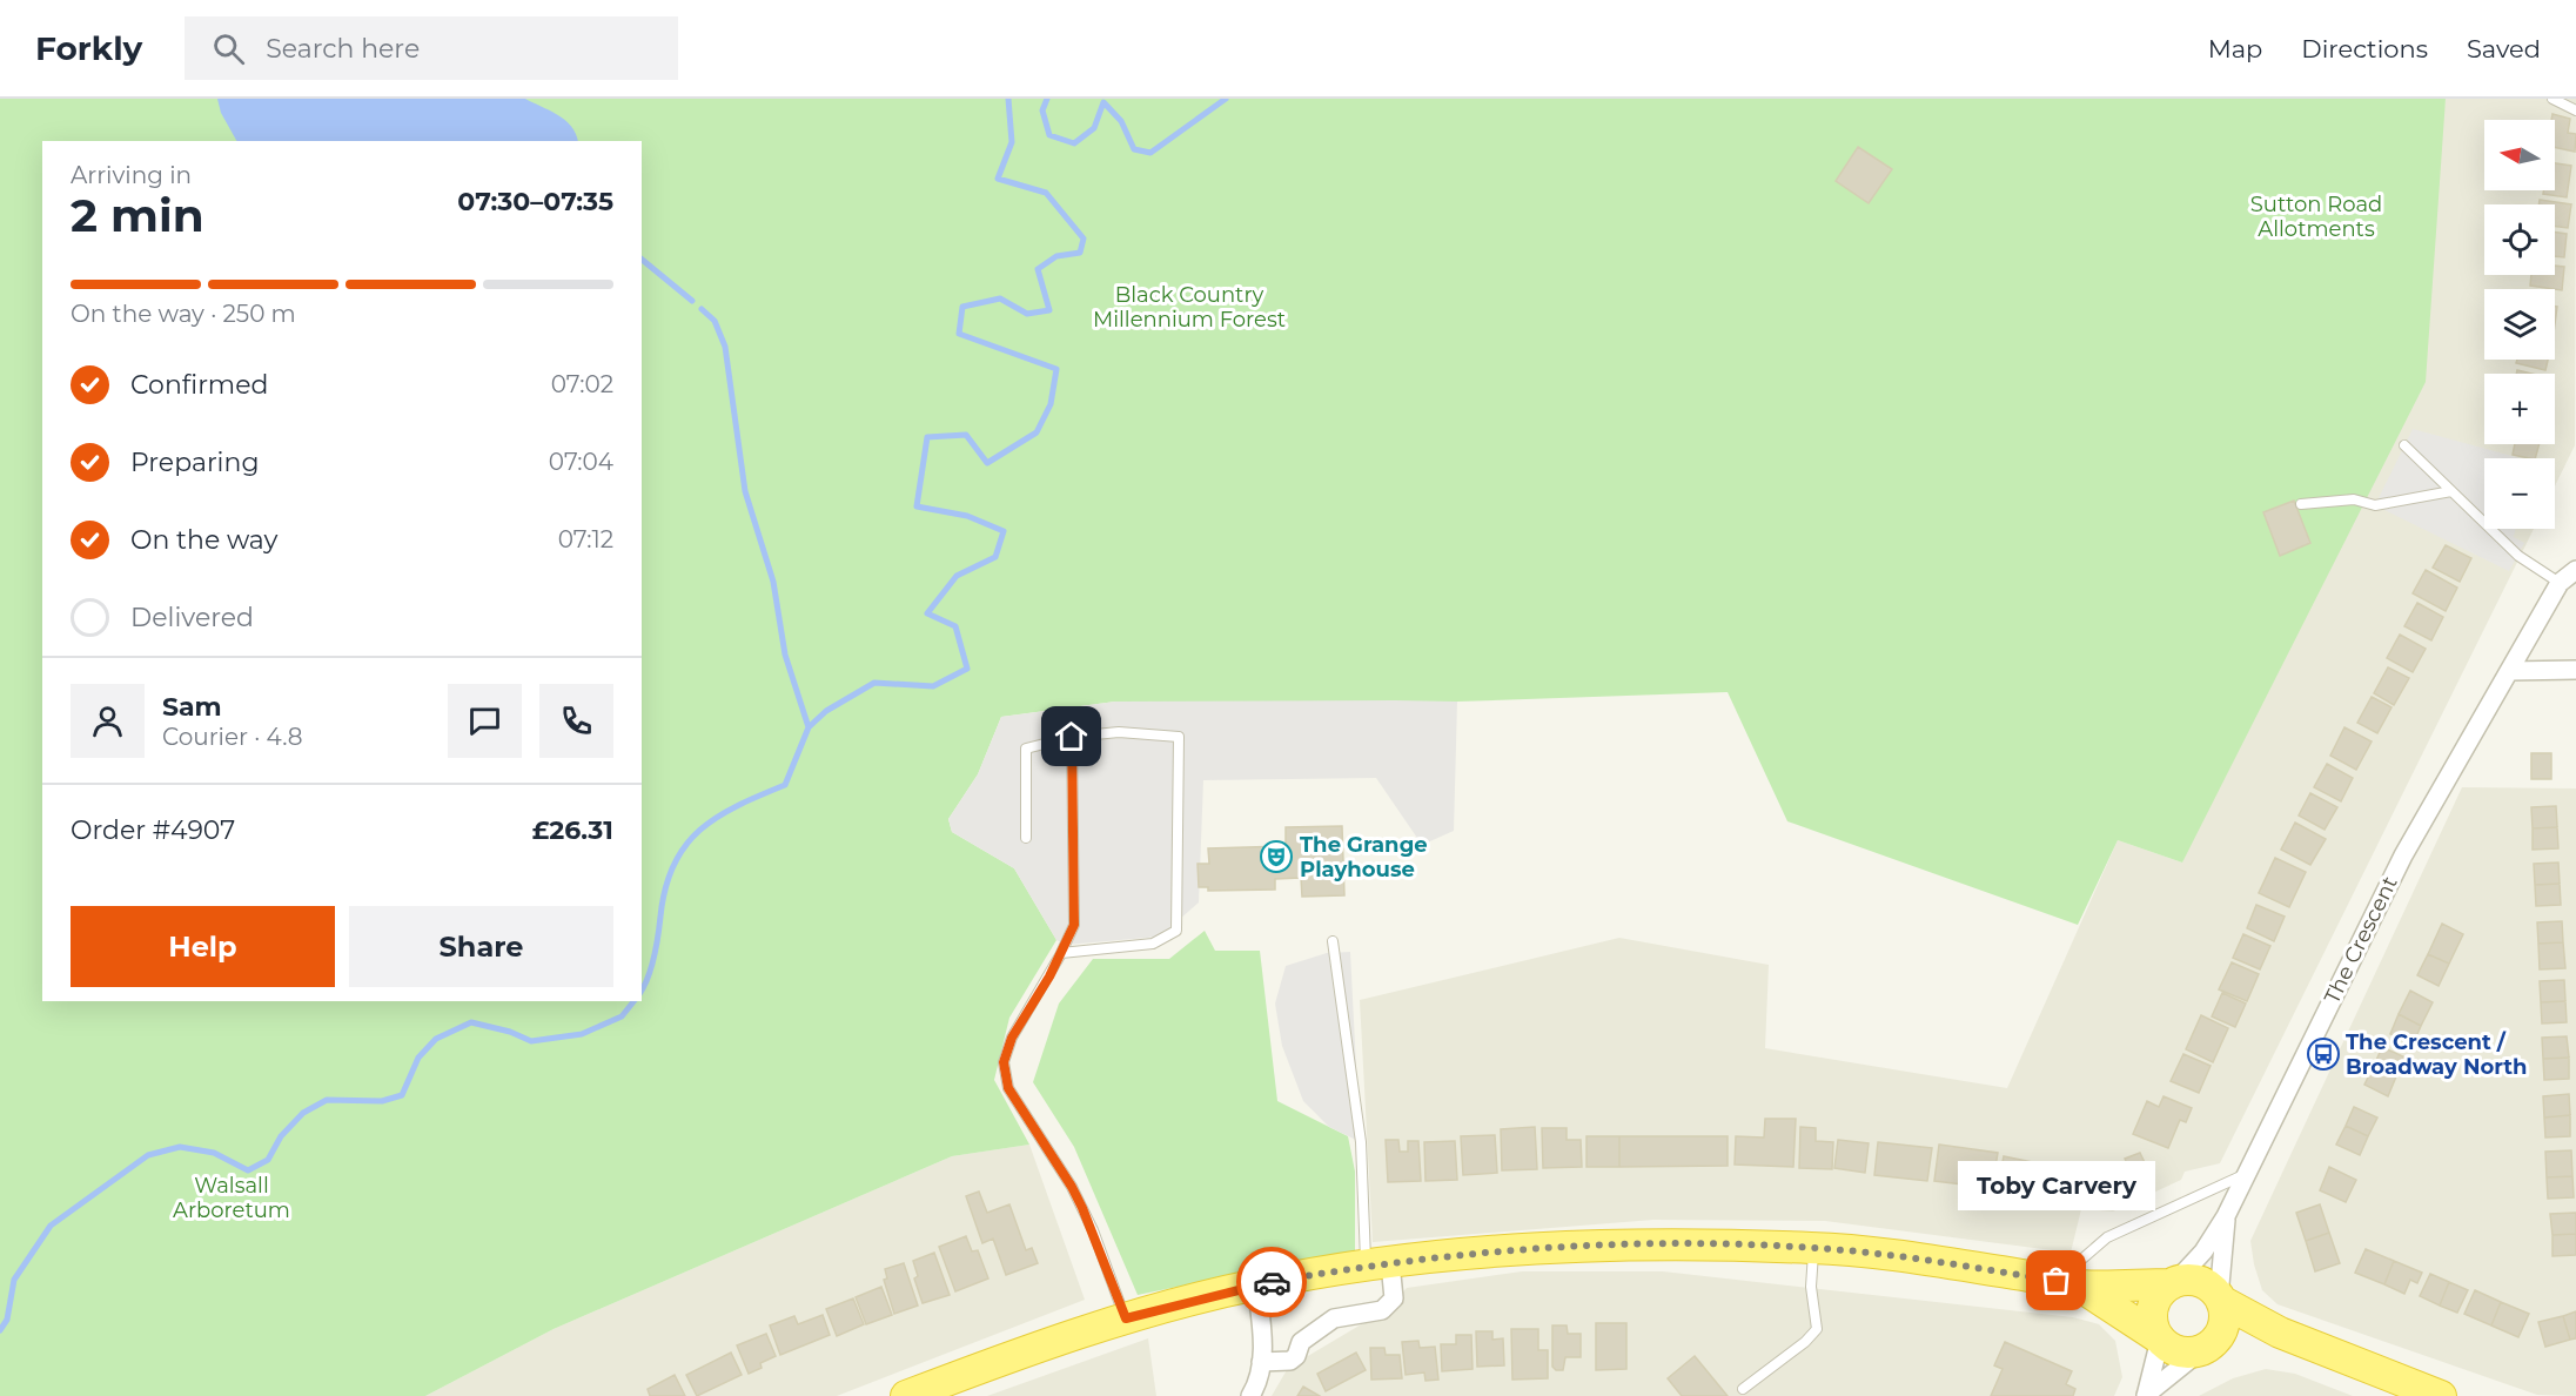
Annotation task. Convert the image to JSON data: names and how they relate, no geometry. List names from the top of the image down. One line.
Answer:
{"streets":{"street":["The Crescent"]},"parks":["Sutton Road Allotments","Black Country Millennium Forest","Walsall Arboretum"],"places":{"theatre":["The Grange Playhouse"],"bus stop":["The Crescent / Broadway North"],"other":["Toby Carvery"]},"north":"left","page":{"header":"Forkly","search":"Search here","nav":["Map","Directions","Saved"],"map_buttons":["+","−"],"heading":["2 min","Arriving in","07:30–07:35"],"panel":["Sam","Courier · 4.8","Order #4907","£26.31"],"bar":"On the way · 250 m","list":[["Confirmed","07:02"],["Preparing","07:04"],["On the way","07:12"],"Delivered"],"buttons":["Help","Share"],"bubble":"Toby Carvery"}}
